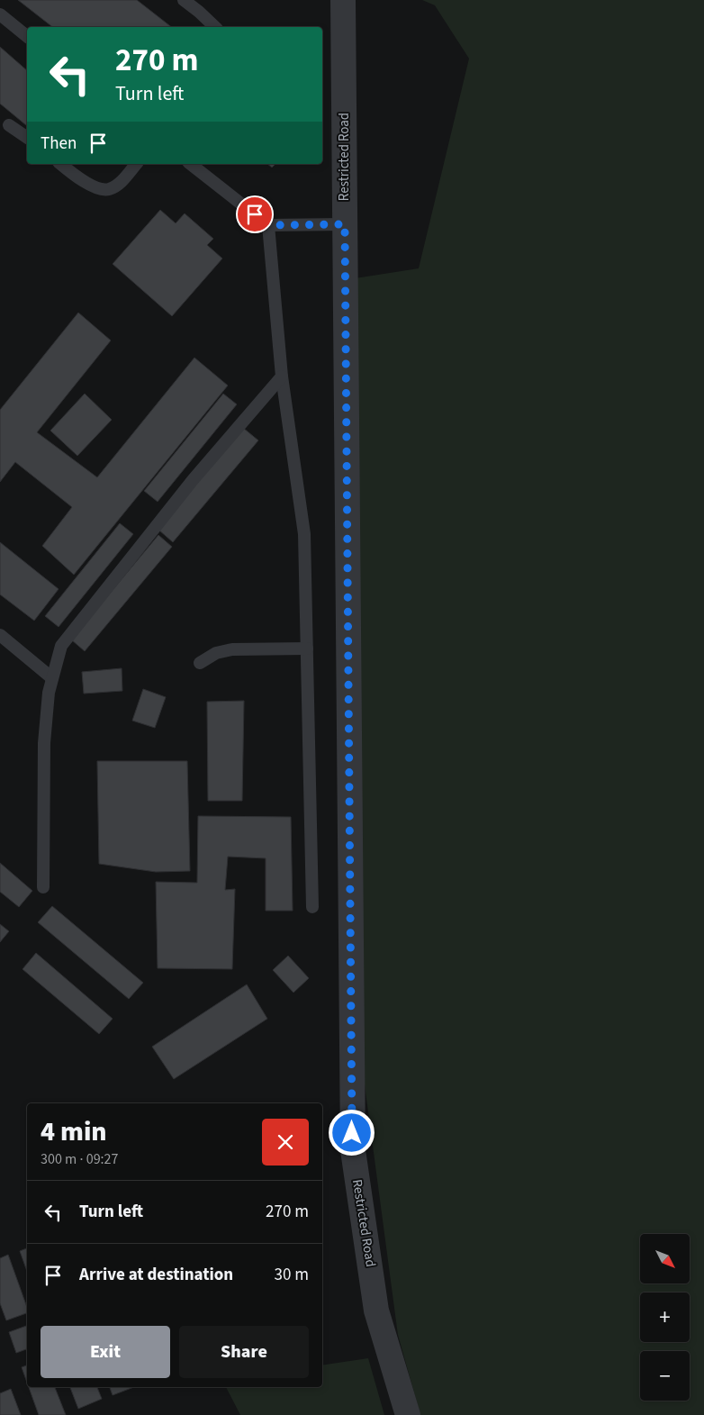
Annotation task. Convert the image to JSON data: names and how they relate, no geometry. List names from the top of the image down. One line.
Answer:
{"streets":{"street":["Restricted Road"]},"north":"bottom right","page":{"turn":["270 m","Turn left"],"then":"Then","heading":["4 min","300 m · 09:27"],"list":[{"name":"Turn left","value":"270 m"},{"name":"Arrive at destination","value":"30 m"}],"map_buttons":["+","−"],"buttons":["Exit","Share"]}}
